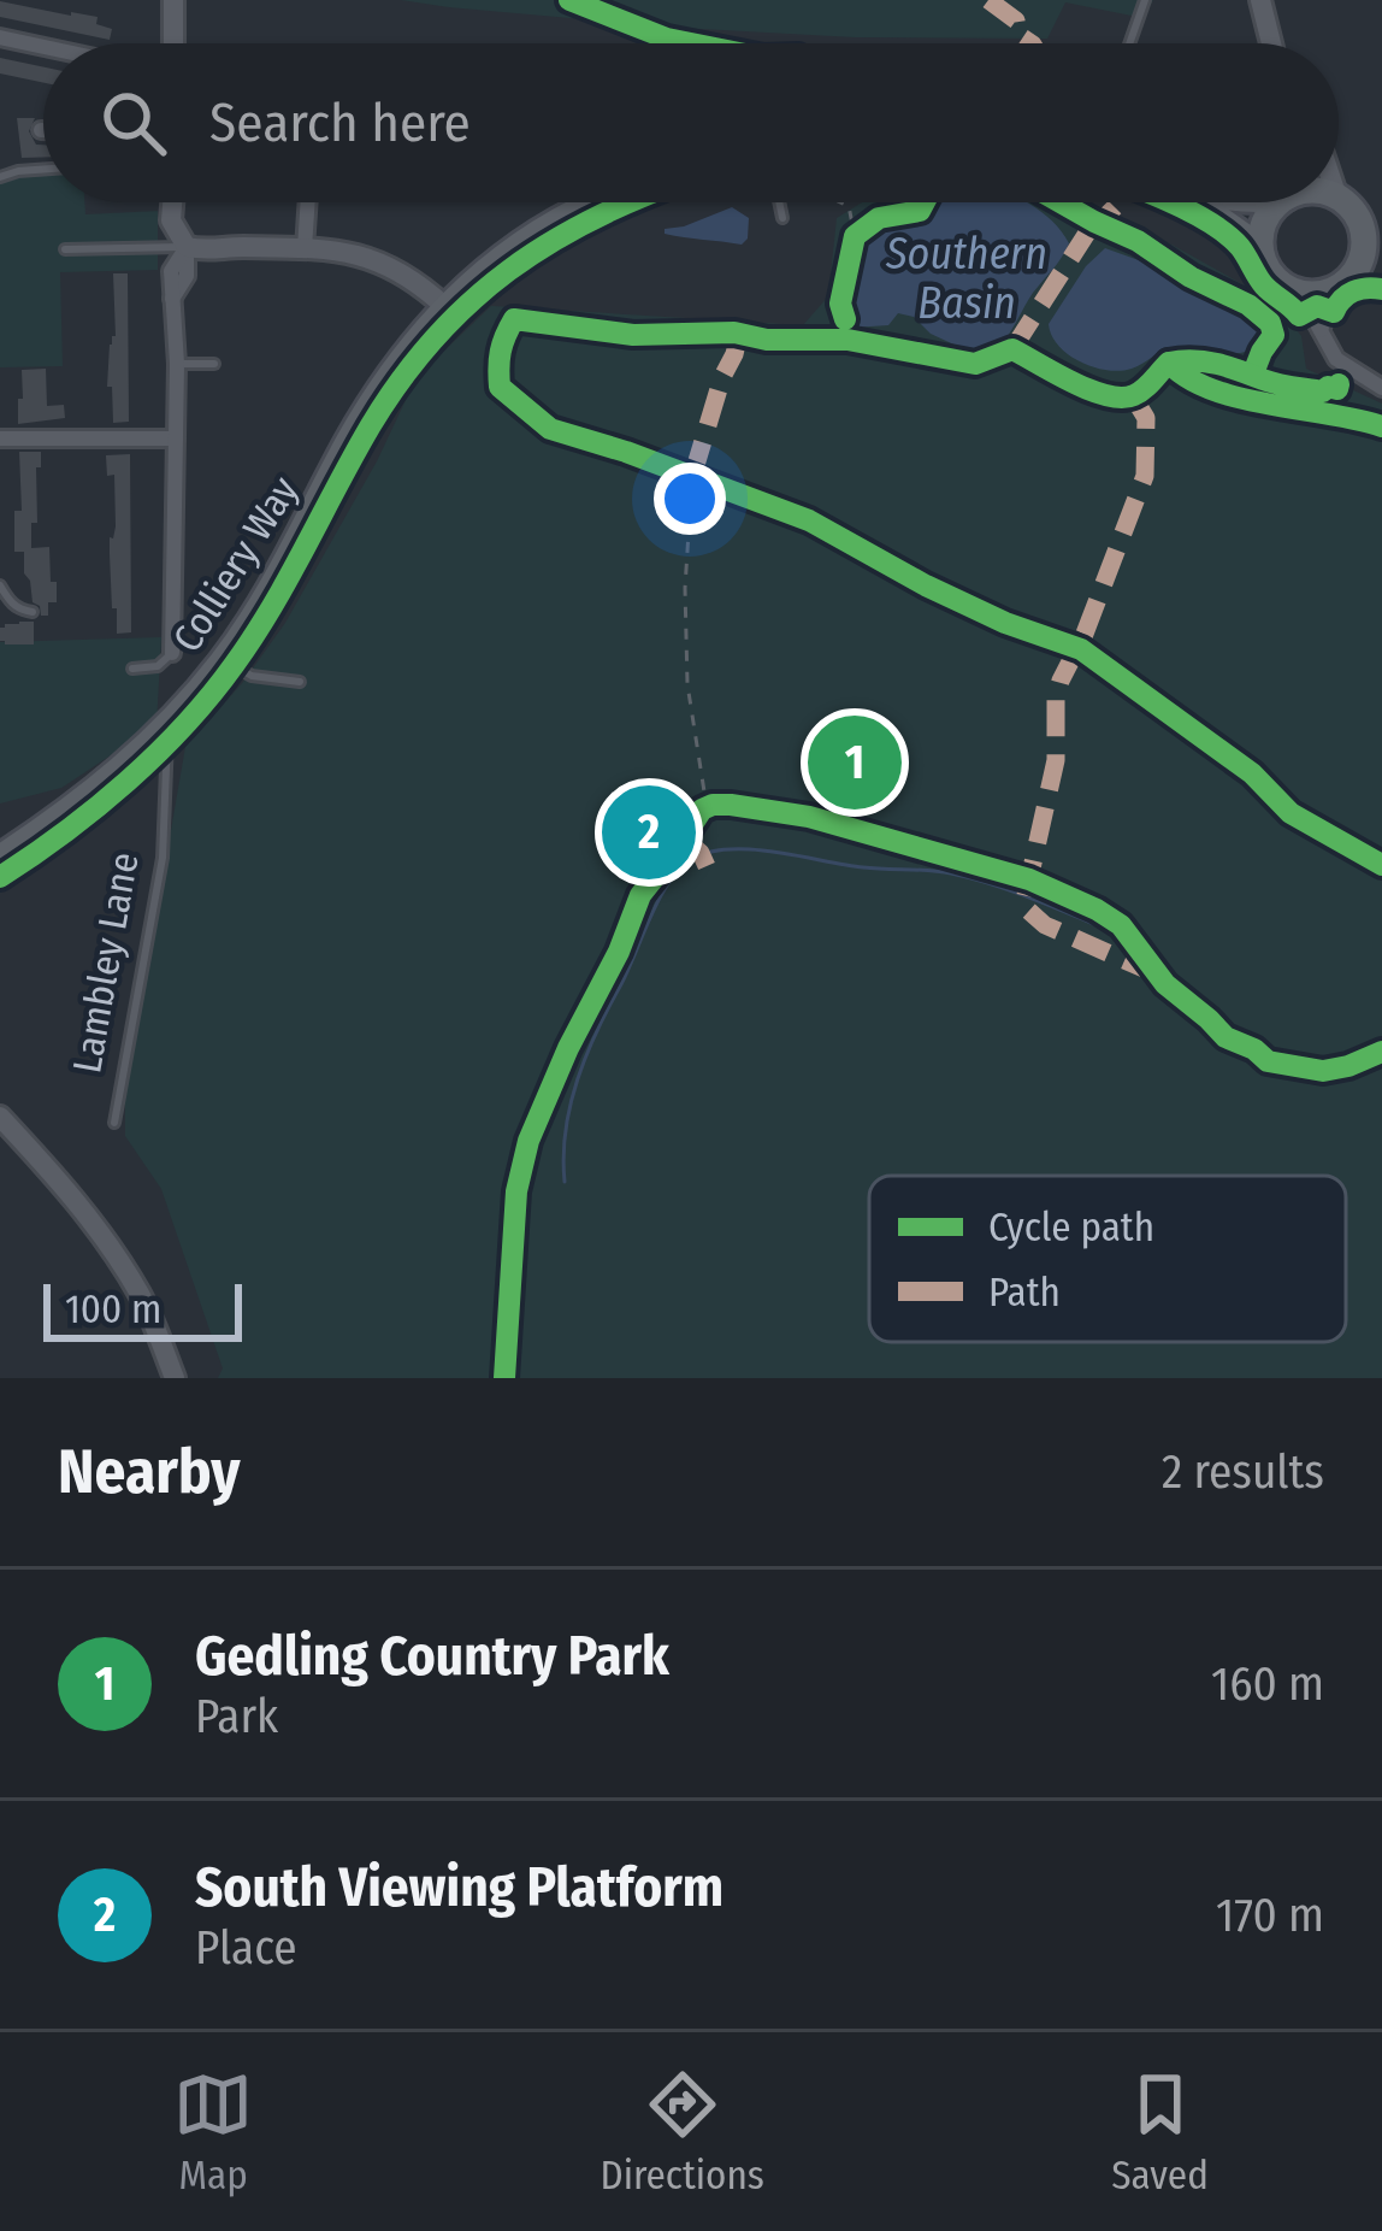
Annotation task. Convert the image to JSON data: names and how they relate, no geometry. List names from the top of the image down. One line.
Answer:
{"streets":{"main road":["Colliery Way"],"lane":["Lambley Lane"]},"crossings":[["Colliery Way","Lambley Lane"]],"water":["Southern Basin"],"legend":["Cycle path","Path"],"scale_bar":"100 m","page":{"search":"Search here","pins":["1","2"],"scale":"100 m","heading":["Nearby","2 results"],"list":[{"mark":"1","name":"Gedling Country Park","note":"Park","value":"160 m"},{"mark":"2","name":"South Viewing Platform","note":"Place","value":"170 m"}],"nav":["Map","Directions","Saved"]}}
